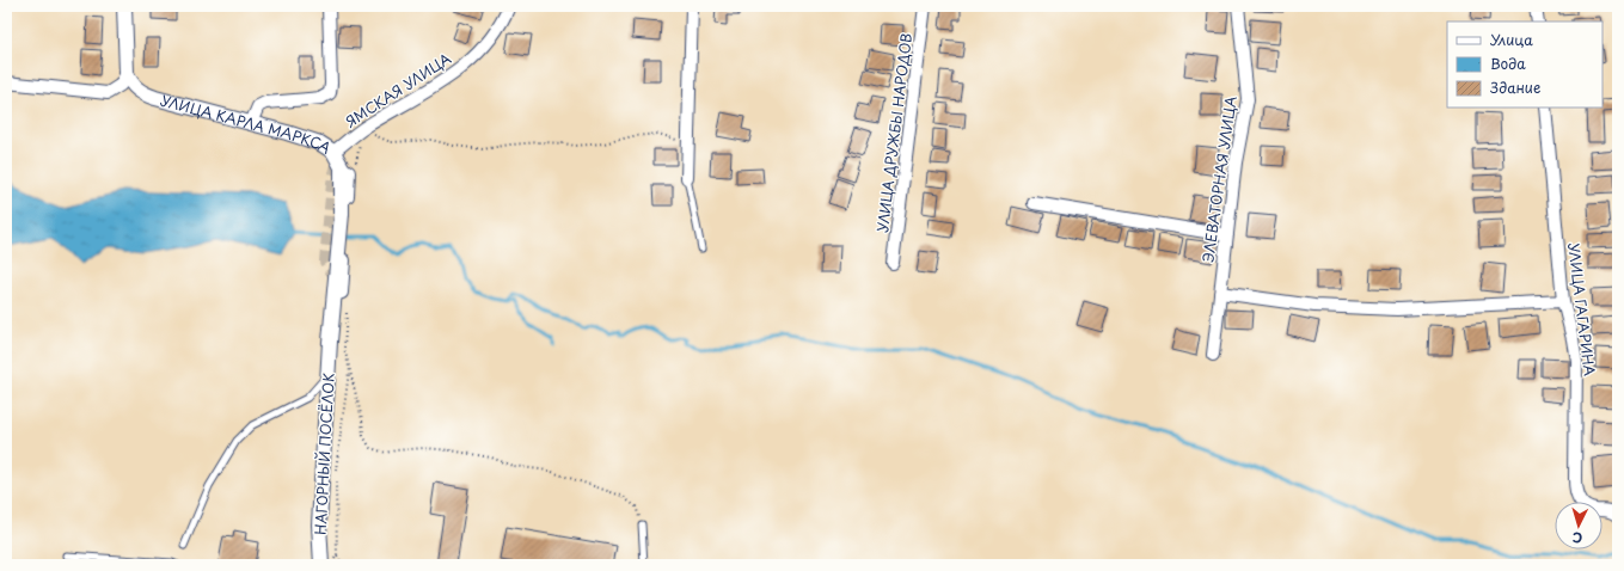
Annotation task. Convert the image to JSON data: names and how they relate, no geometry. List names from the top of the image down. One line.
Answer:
{"streets":{"street":["ЯМСКАЯ УЛИЦА","УЛИЦА КАРЛА МАРКСА","УЛИЦА ДРУЖБЫ НАРОДОВ","ЭЛЕВАТОРНАЯ УЛИЦА","УЛИЦА ГАГАРИНА","НАГОРНЫЙ ПОСЁЛОК"]},"crossings":[["ЯМСКАЯ УЛИЦА","УЛИЦА КАРЛА МАРКСА"],["УЛИЦА КАРЛА МАРКСА","НАГОРНЫЙ ПОСЁЛОК"]],"legend":["Улица","Вода","Здание"],"north":"bottom"}
